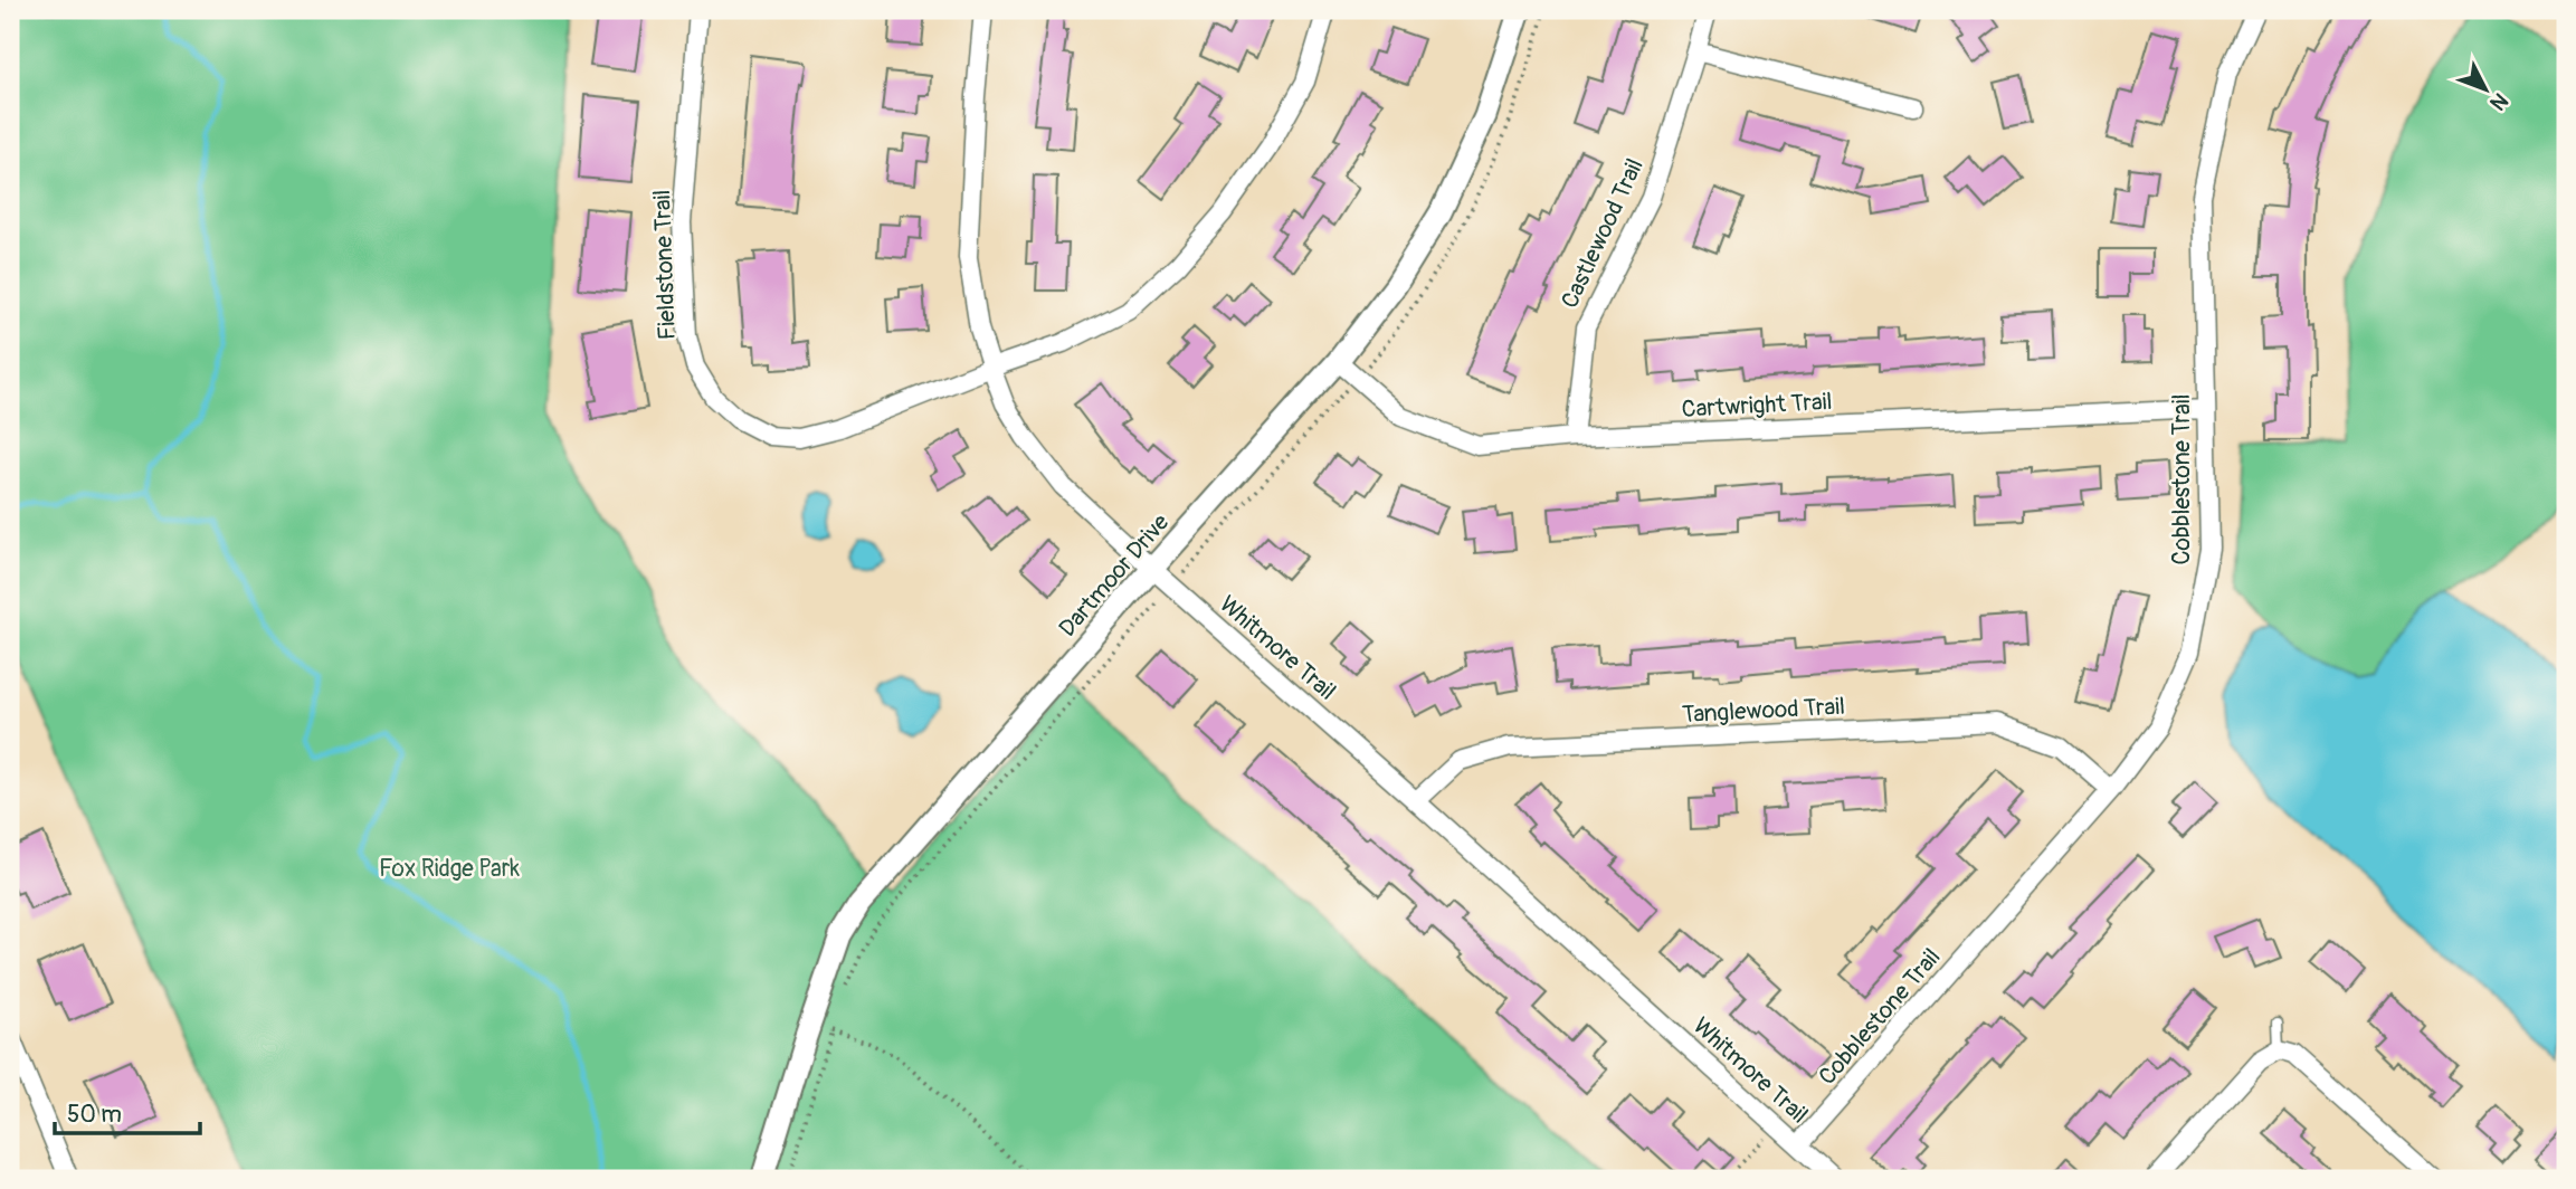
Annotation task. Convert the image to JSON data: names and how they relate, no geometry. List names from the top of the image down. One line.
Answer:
{"streets":{"street":["Castlewood Trail","Fieldstone Trail","Cartwright Trail","Cobblestone Trail","Dartmoor Drive","Whitmore Trail","Tanglewood Trail"]},"crossings":[["Castlewood Trail","Cartwright Trail"],["Fieldstone Trail","Whitmore Trail"],["Cartwright Trail","Cobblestone Trail"],["Cartwright Trail","Dartmoor Drive"],["Cobblestone Trail","Whitmore Trail"],["Cobblestone Trail","Tanglewood Trail"],["Dartmoor Drive","Whitmore Trail"],["Whitmore Trail","Tanglewood Trail"]],"parks":["Fox Ridge Park"],"scale_bar":"50 m","north":"bottom right"}
